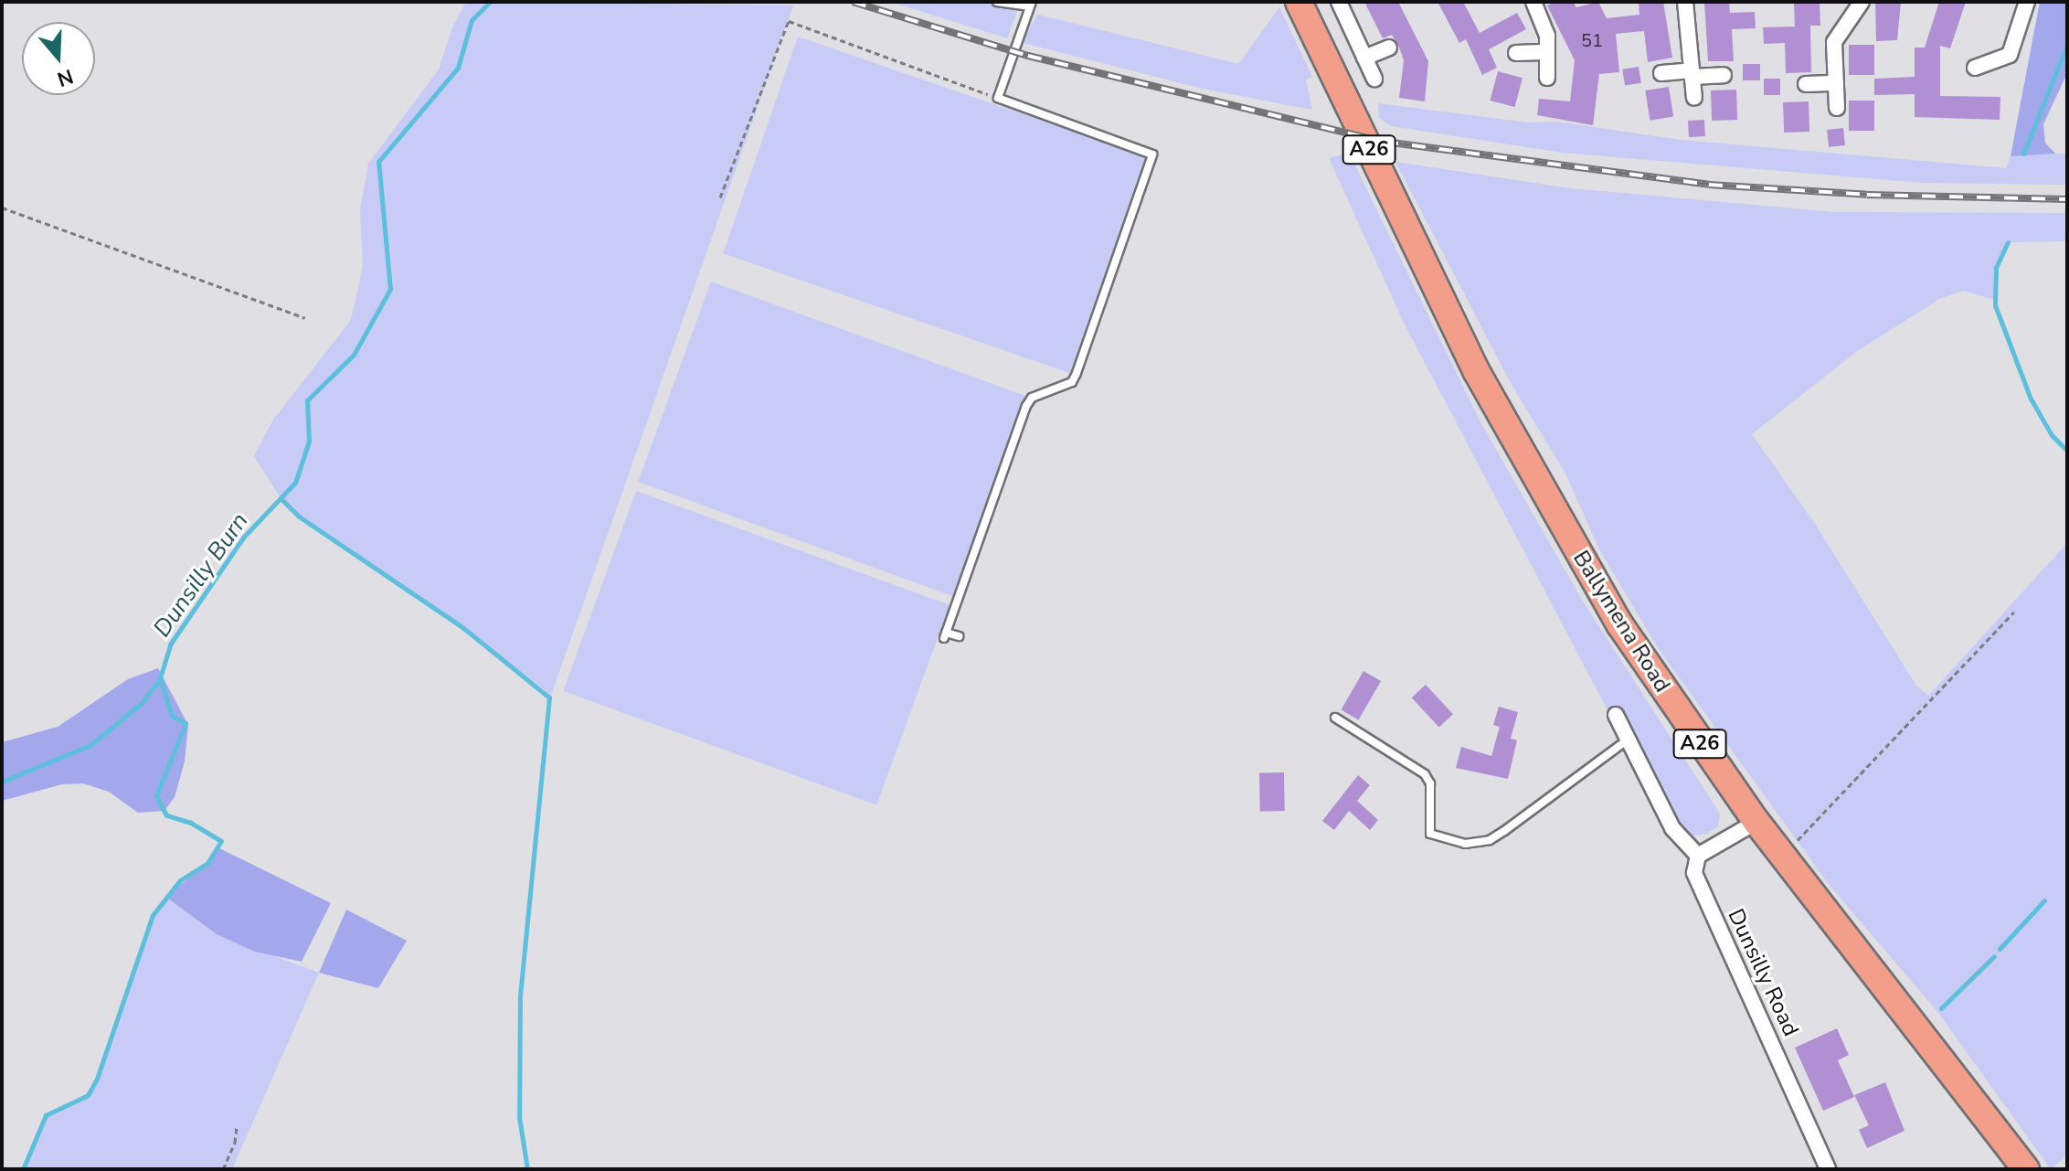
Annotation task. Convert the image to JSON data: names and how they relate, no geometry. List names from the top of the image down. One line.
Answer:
{"streets":{"highway":["A26","Ballymena Road"],"street":["Dunsilly Road"]},"water":["Dunsilly Burn"],"house_numbers":["51"],"north":"bottom"}
